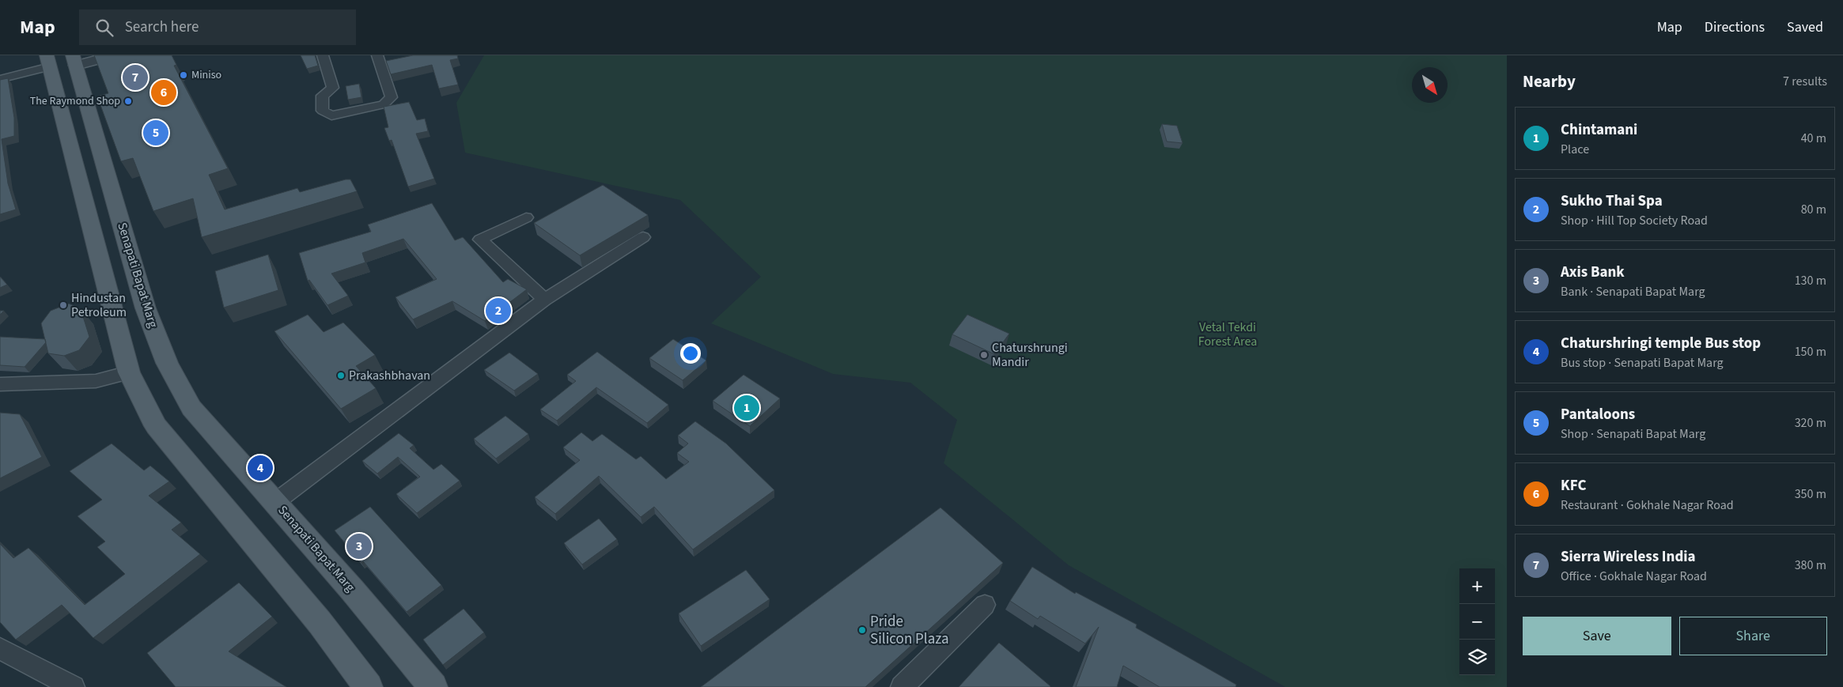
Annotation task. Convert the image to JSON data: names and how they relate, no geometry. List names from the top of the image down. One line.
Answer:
{"streets":{"main road":["Senapati Bapat Marg"]},"parks":["Vetal Tekdi Forest Area"],"places":["Miniso","The Raymond Shop","Hindustan Petroleum","Chaturshrungi Mandir","Prakashbhavan","Pride Silicon Plaza"],"north":"bottom right","page":{"header":"Map","search":"Search here","nav":["Map","Directions","Saved"],"heading":["Nearby","7 results"],"pins":["7","6","5","2","1","4","3"],"list":[{"mark":"1","name":"Chintamani","note":"Place","value":"40 m"},{"mark":"2","name":"Sukho Thai Spa","note":"Shop · Hill Top Society Road","value":"80 m"},{"mark":"3","name":"Axis Bank","note":"Bank · Senapati Bapat Marg","value":"130 m"},{"mark":"4","name":"Chaturshringi temple Bus stop","note":"Bus stop · Senapati Bapat Marg","value":"150 m"},{"mark":"5","name":"Pantaloons","note":"Shop · Senapati Bapat Marg","value":"320 m"},{"mark":"6","name":"KFC","note":"Restaurant · Gokhale Nagar Road","value":"350 m"},{"mark":"7","name":"Sierra Wireless India","note":"Office · Gokhale Nagar Road","value":"380 m"}],"map_buttons":["+","−"],"buttons":["Save","Share"]}}
